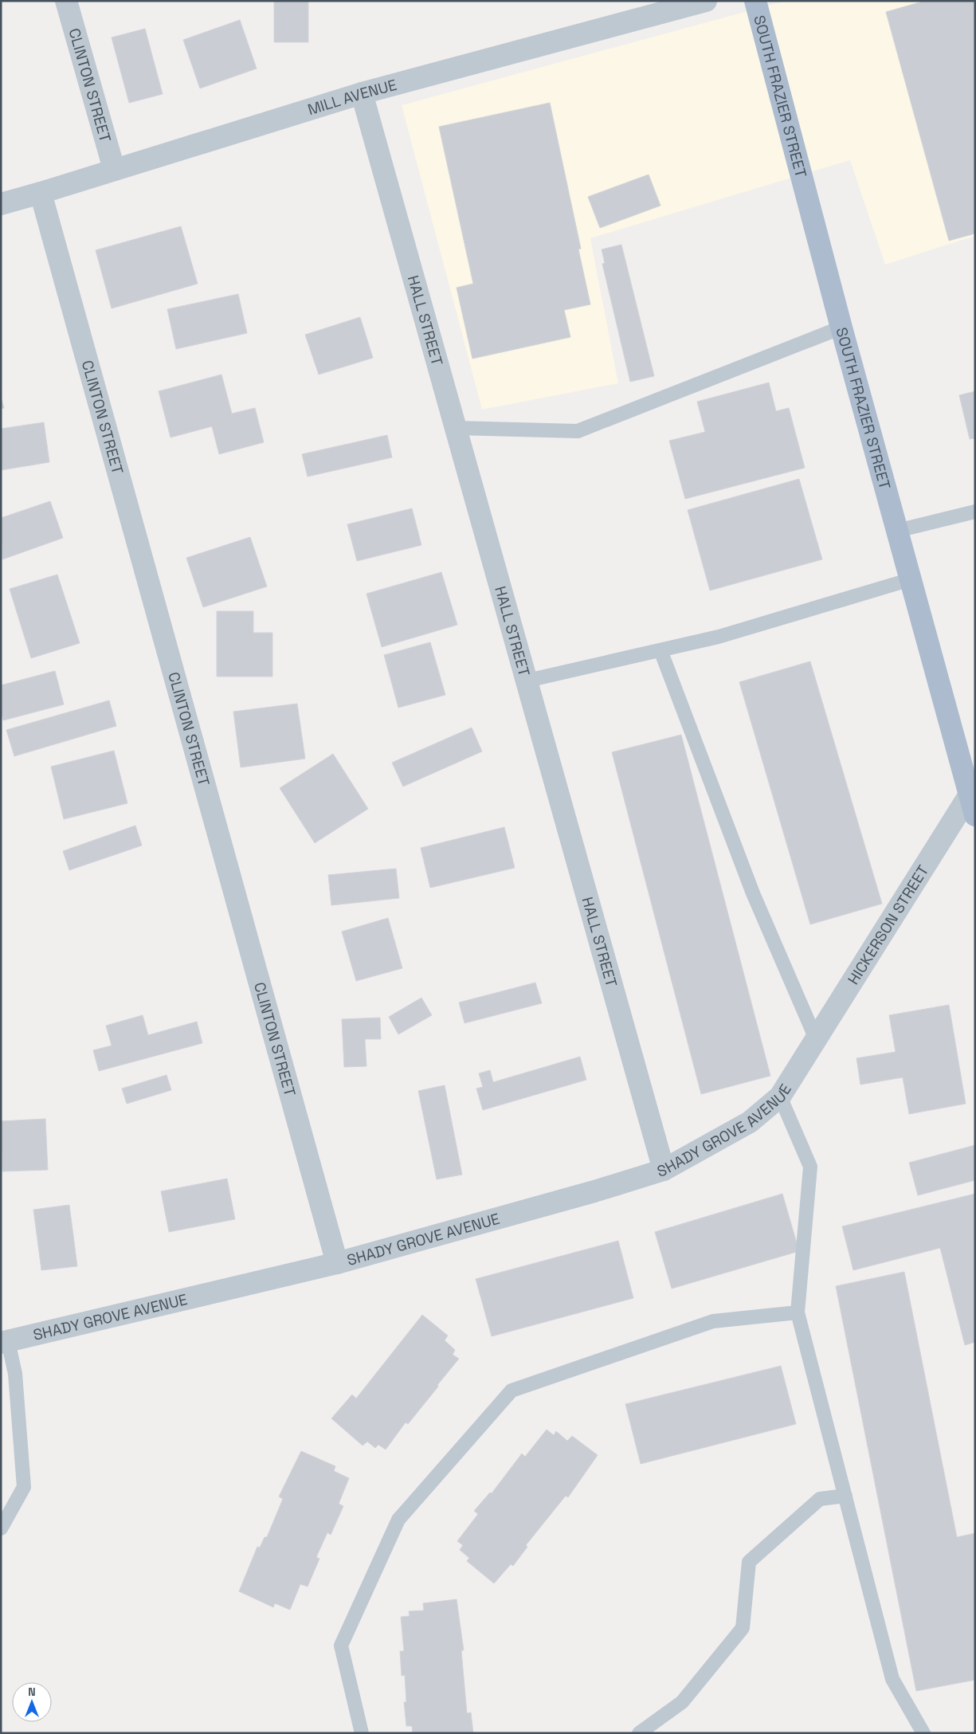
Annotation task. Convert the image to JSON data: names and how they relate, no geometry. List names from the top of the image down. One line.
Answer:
{"streets":{"main road":["SOUTH FRAZIER STREET"],"street":["CLINTON STREET","MILL AVENUE","HALL STREET","HICKERSON STREET","SHADY GROVE AVENUE"]},"crossings":[["CLINTON STREET","MILL AVENUE"],["CLINTON STREET","SHADY GROVE AVENUE"],["SOUTH FRAZIER STREET","HICKERSON STREET"],["MILL AVENUE","HALL STREET"],["HALL STREET","SHADY GROVE AVENUE"],["HICKERSON STREET","SHADY GROVE AVENUE"]],"north":"top"}
